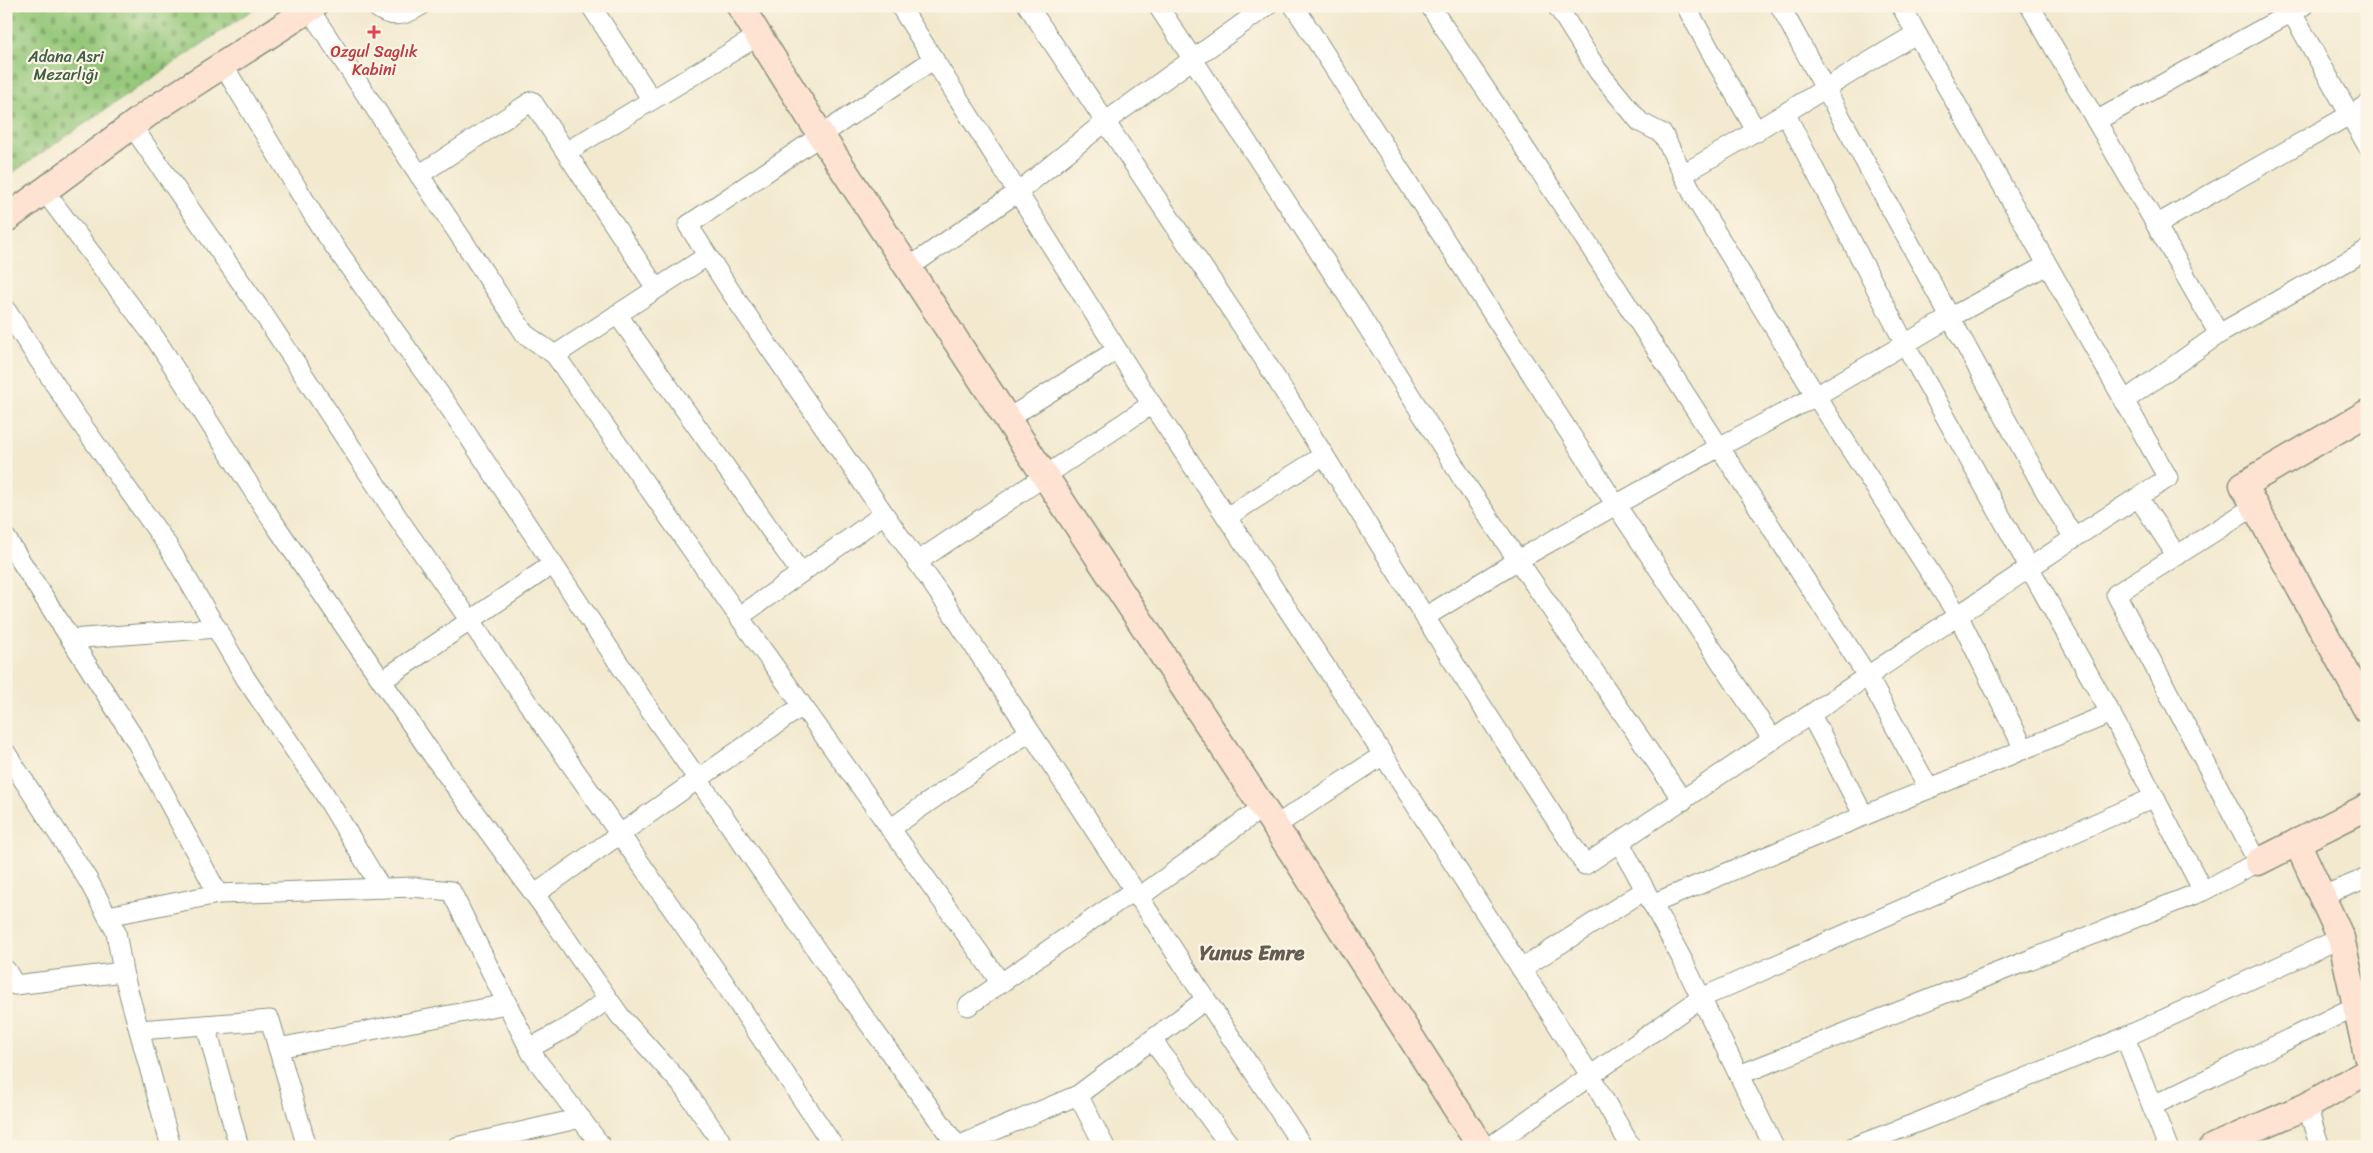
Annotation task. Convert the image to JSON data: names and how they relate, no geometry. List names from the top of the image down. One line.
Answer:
{"districts":["Yunus Emre"],"parks":["Adana Asri Mezarlığı"],"places":{"health":["Ozgul Saglık Kabini"]}}
